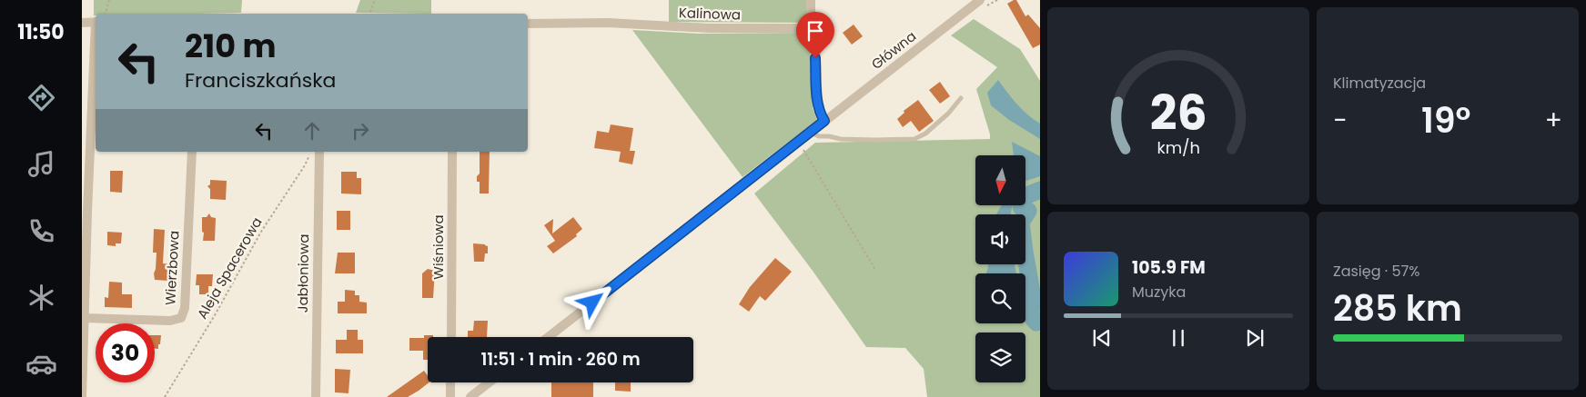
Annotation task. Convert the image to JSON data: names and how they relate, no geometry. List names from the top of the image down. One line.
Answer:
{"streets":{"street":["Kalinowa","Główna","Wiśniowa","Wierzbowa","Jabłoniowa"],"path":["Aleja Spacerowa"]},"north":"bottom","page":{"tabs":"11:50","tile":["Klimatyzacja",["Zasięg · 57%","285 km"]],"turn":["210 m","Franciszkańska"],"heat":["−","19°","+"],"song":["105.9 FM","Muzyka"],"limit":"30","trip":"11:51 · 1 min · 260 m","gauge":["26","km/h"]}}
